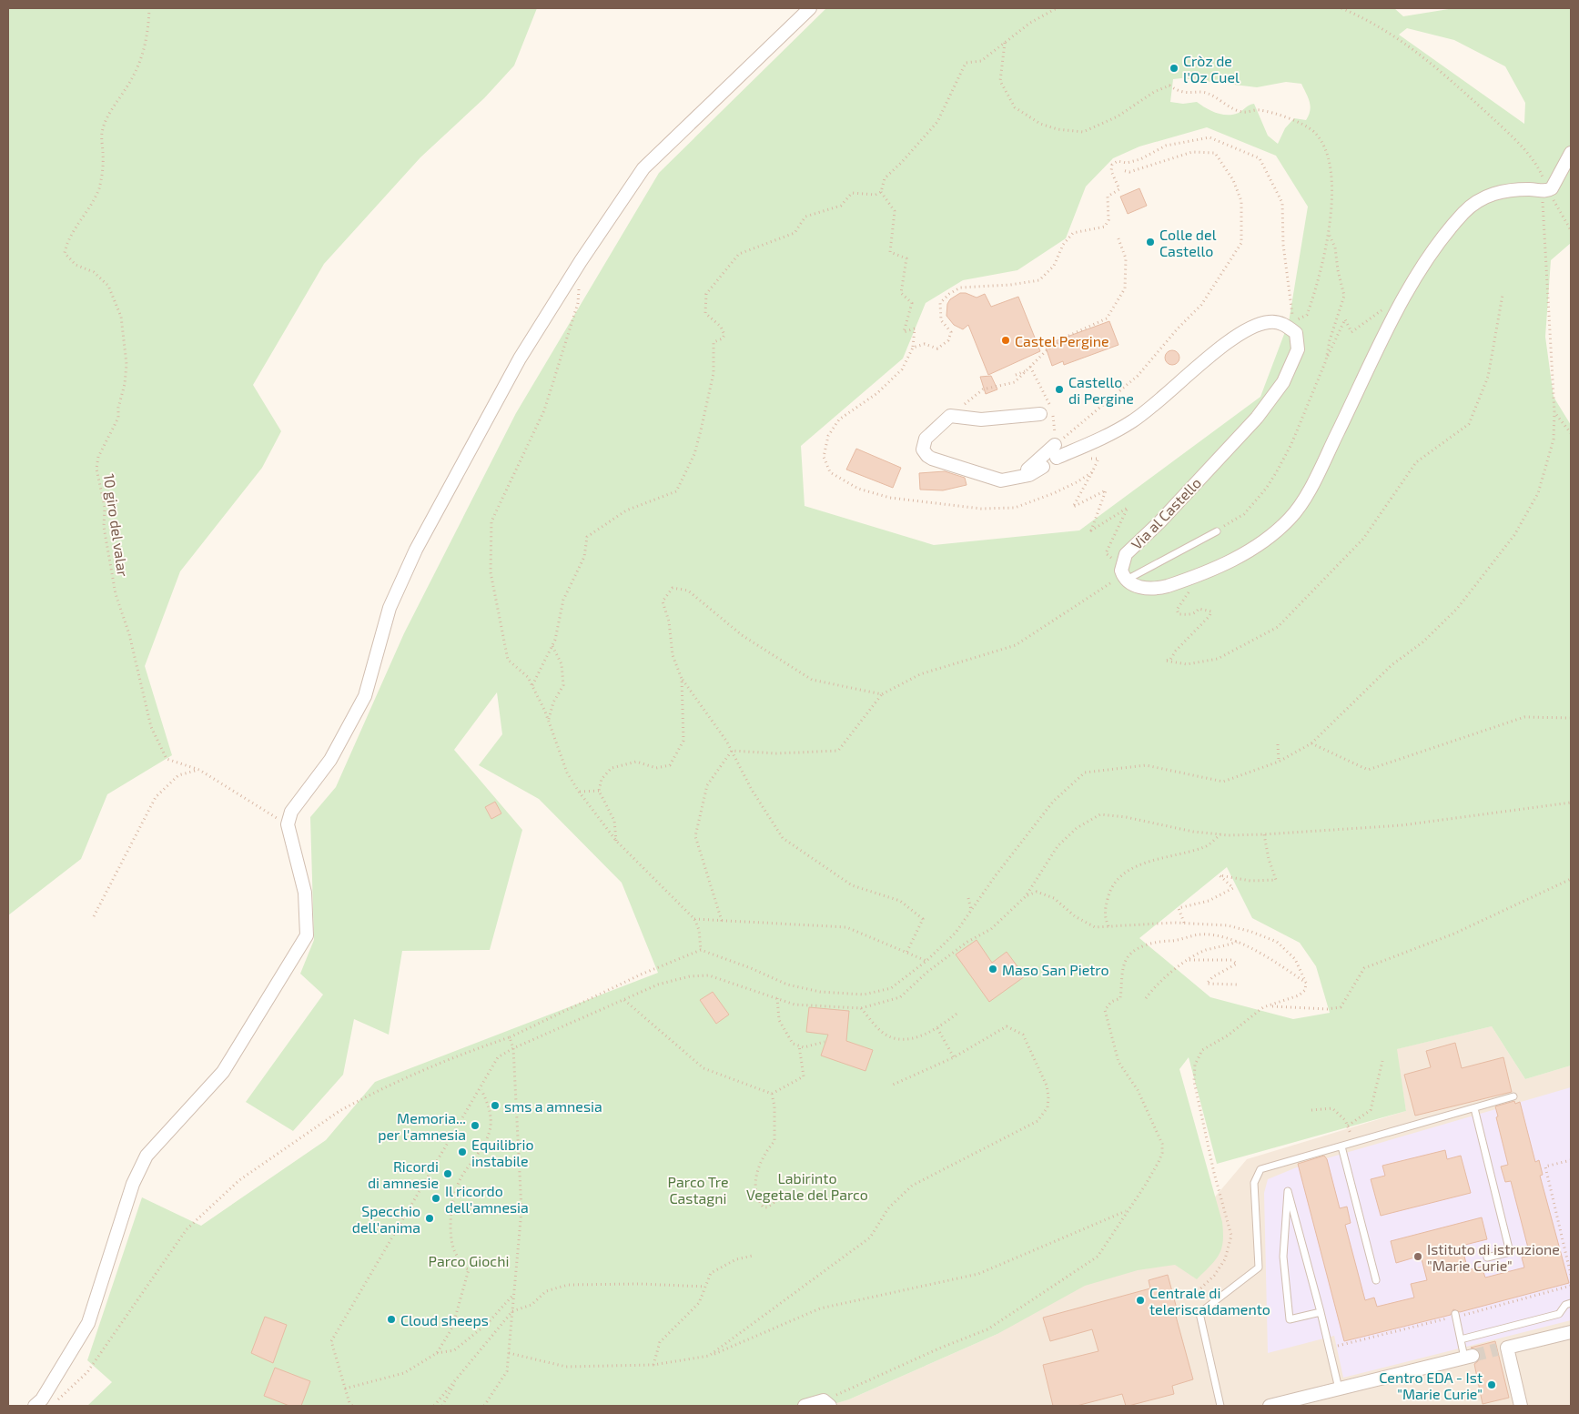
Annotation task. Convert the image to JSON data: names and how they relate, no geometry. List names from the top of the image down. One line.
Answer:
{"streets":{"street":["Via al Castello"],"path":["10 giro del valar"]},"parks":["Labirinto Vegetale del Parco","Parco Tre Castagni","Parco Giochi"],"places":["Cròz de l'Oz Cuel","Colle del Castello","Castel Pergine","Castello di Pergine","Maso San Pietro","sms a amnesia","Memoria... per l'amnesia","Equilibrio instabile","Ricordi di amnesie","Il ricordo dell'amnesia","Specchio dell'anima","Istituto di istruzione \"Marie Curie\"","Centrale di teleriscaldamento","Cloud sheeps","Centro EDA - Ist \"Marie Curie\""]}
